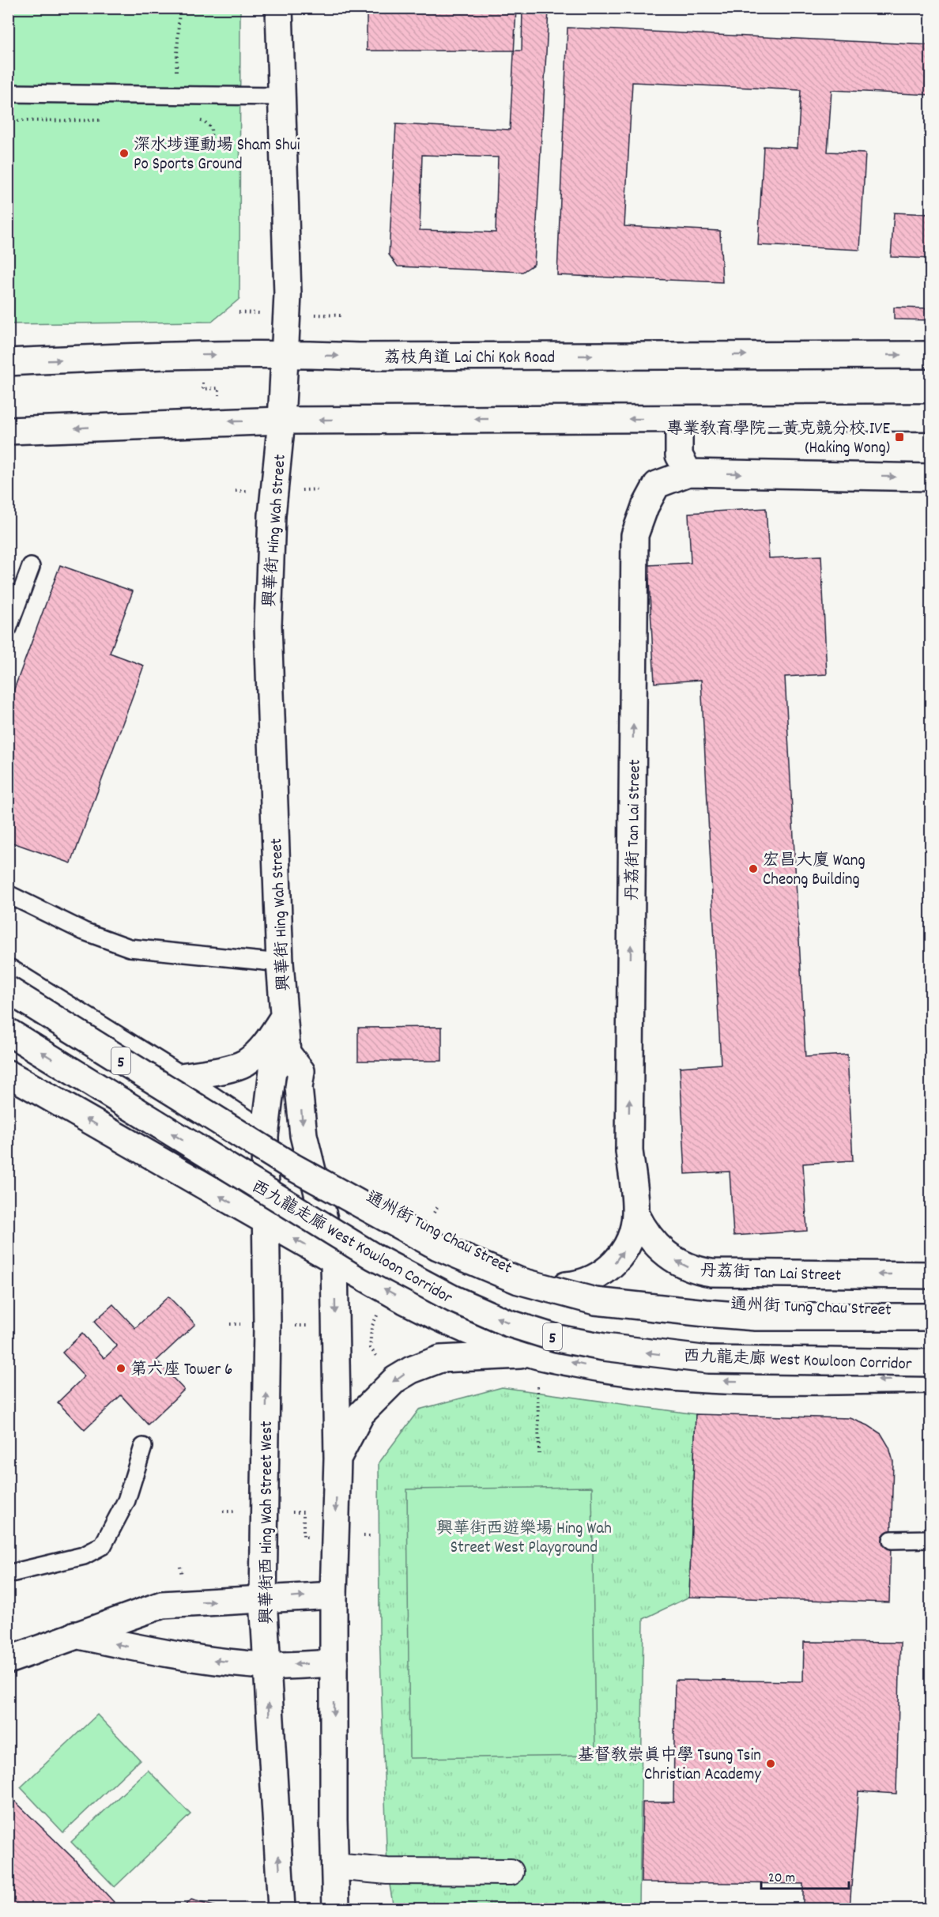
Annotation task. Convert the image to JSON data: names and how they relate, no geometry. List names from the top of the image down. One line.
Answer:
{"streets":{"main road":["荔枝角道 Lai Chi Kok Road","興華街 Hing Wah Street","丹荔街 Tan Lai Street","5","通州街 Tung Chau Street","西九龍走廊 West Kowloon Corridor","興華街西 Hing Wah Street West"]},"crossings":[["荔枝角道 Lai Chi Kok Road","興華街 Hing Wah Street"],["丹荔街 Tan Lai Street","通州街 Tung Chau Street"],["通州街 Tung Chau Street","興華街西 Hing Wah Street West"]],"parks":["興華街西遊樂場 Hing Wah Street West Playground"],"places":{"other":["深水埗運動場 Sham Shui Po Sports Ground","宏昌大廈 Wang Cheong Building","第六座 Tower 6","基督教崇真中學 Tsung Tsin Christian Academy"],"transit":["專業教育學院－黃克競分校 IVE (Haking Wong)"]},"scale_bar":"20 m"}
